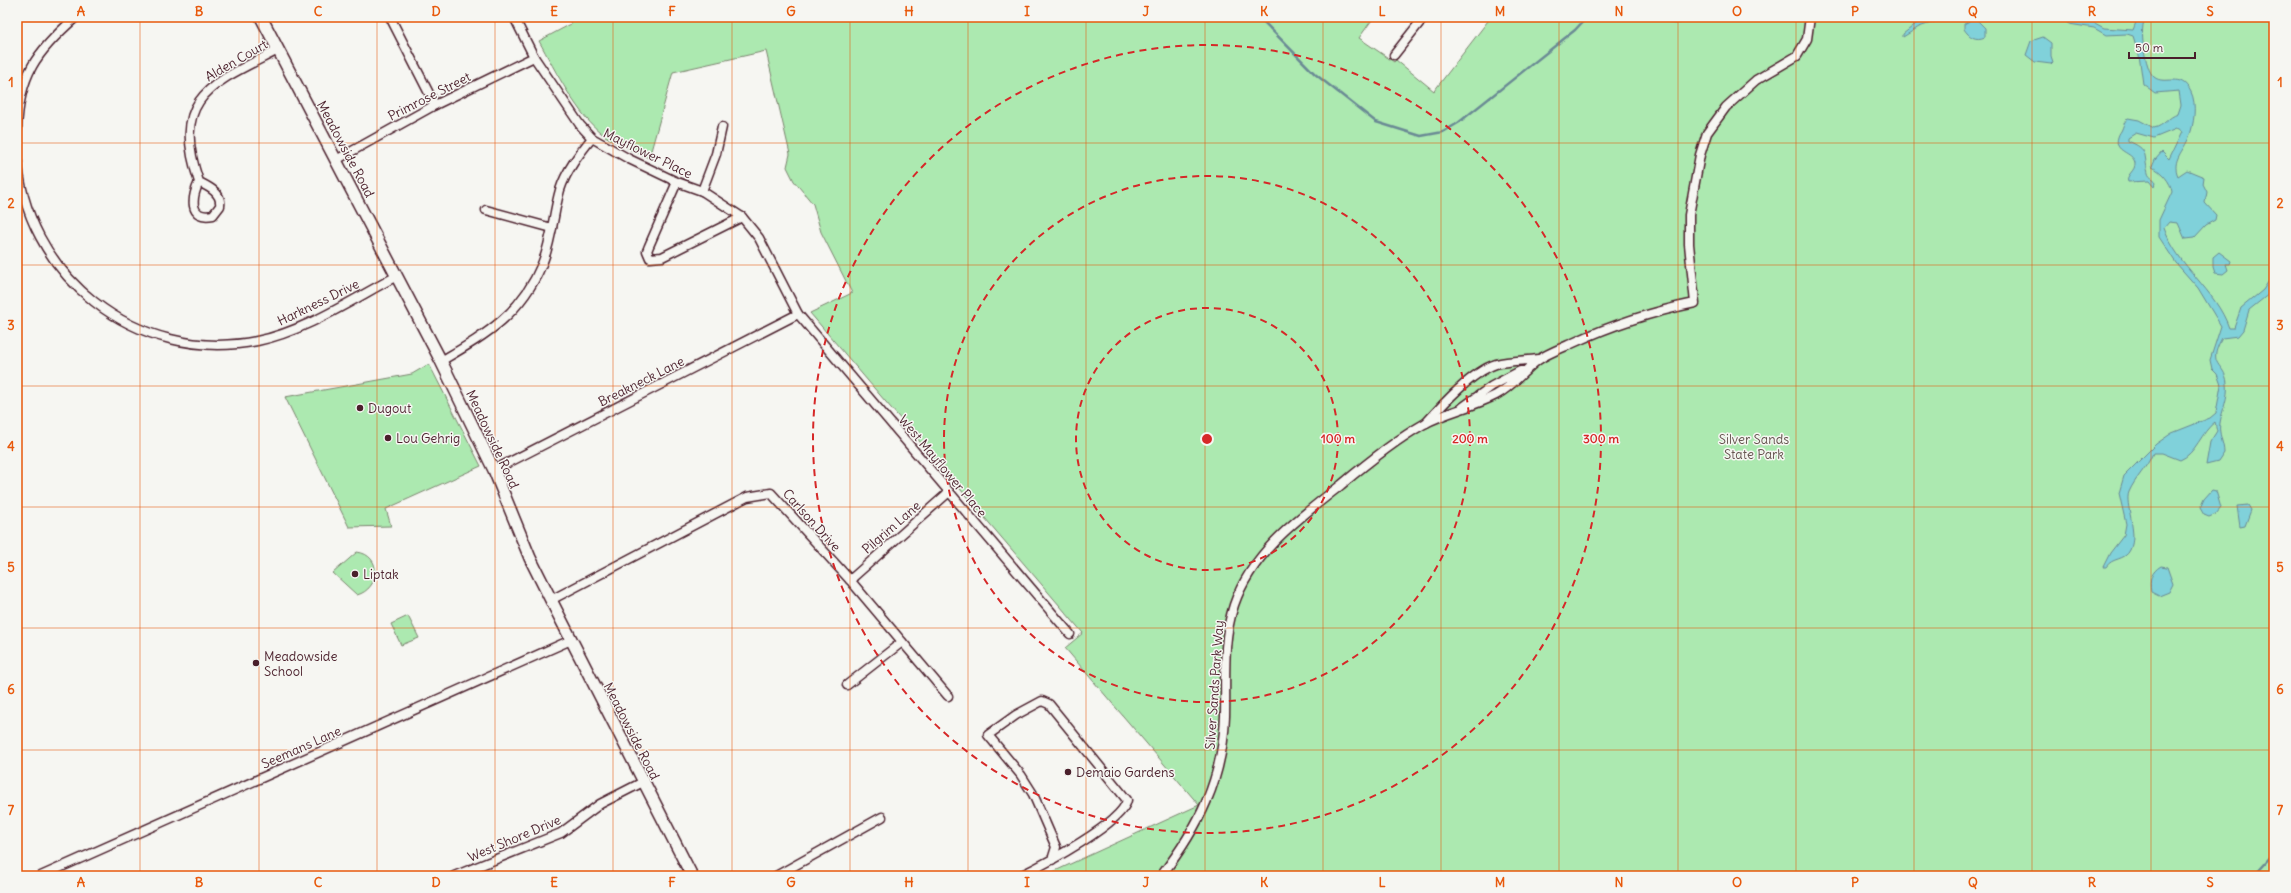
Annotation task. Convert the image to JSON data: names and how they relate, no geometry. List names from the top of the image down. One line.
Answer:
{"streets":{"main road":["Meadowside Road"],"street":["Alden Court","Primrose Street","Mayflower Place","Harkness Drive","Breakneck Lane","West Mayflower Place","Carlson Drive","Pilgrim Lane","Silver Sands Park Way","Seemans Lane","West Shore Drive"]},"crossings":[["Alden Court","Meadowside Road"],["Primrose Street","Meadowside Road"],["Primrose Street","Mayflower Place"],["Meadowside Road","Harkness Drive"],["Meadowside Road","Breakneck Lane"],["Meadowside Road","Carlson Drive"],["Meadowside Road","Seemans Lane"],["Meadowside Road","West Shore Drive"],["Mayflower Place","Breakneck Lane"],["Mayflower Place","West Mayflower Place"],["Breakneck Lane","West Mayflower Place"],["West Mayflower Place","Pilgrim Lane"],["Carlson Drive","Pilgrim Lane"]],"parks":["Silver Sands State Park"],"places":["Dugout","Lou Gehrig","Liptak","Meadowside School","Demaio Gardens"],"scale_bar":"50 m","grid":{"columns":["A","B","C","D","E","F","G","H","I","J","K","L","M","N","O","P","Q","R","S"],"rows":["1","2","3","4","5","6","7"]},"rings":["100 m","200 m","300 m"]}
